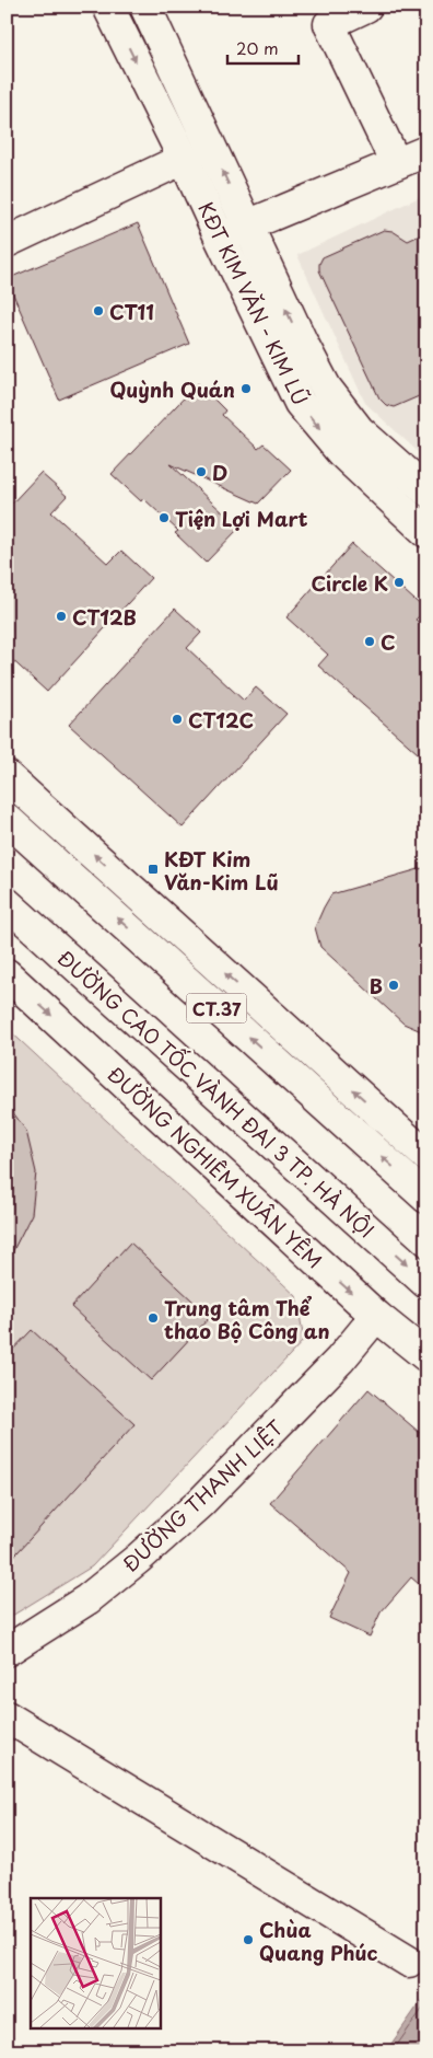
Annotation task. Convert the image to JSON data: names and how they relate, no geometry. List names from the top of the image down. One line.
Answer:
{"streets":{"main road":["KĐT KIM VĂN - KIM LŨ","CT.37","ĐƯỜNG CAO TỐC VÀNH ĐAI 3 TP. HÀ NỘI","ĐƯỜNG NGHIÊM XUÂN YÊM","ĐƯỜNG THANH LIỆT"]},"crossings":[["ĐƯỜNG NGHIÊM XUÂN YÊM","ĐƯỜNG THANH LIỆT"]],"places":{"other":["CT11","Quỳnh Quán","D","Tiện Lợi Mart","Circle K","CT12B","C","CT12C","B","Trung tâm Thể thao Bộ Công an","Chùa Quang Phúc"],"transit":["KĐT Kim Văn-Kim Lũ"]},"scale_bar":"20 m"}
